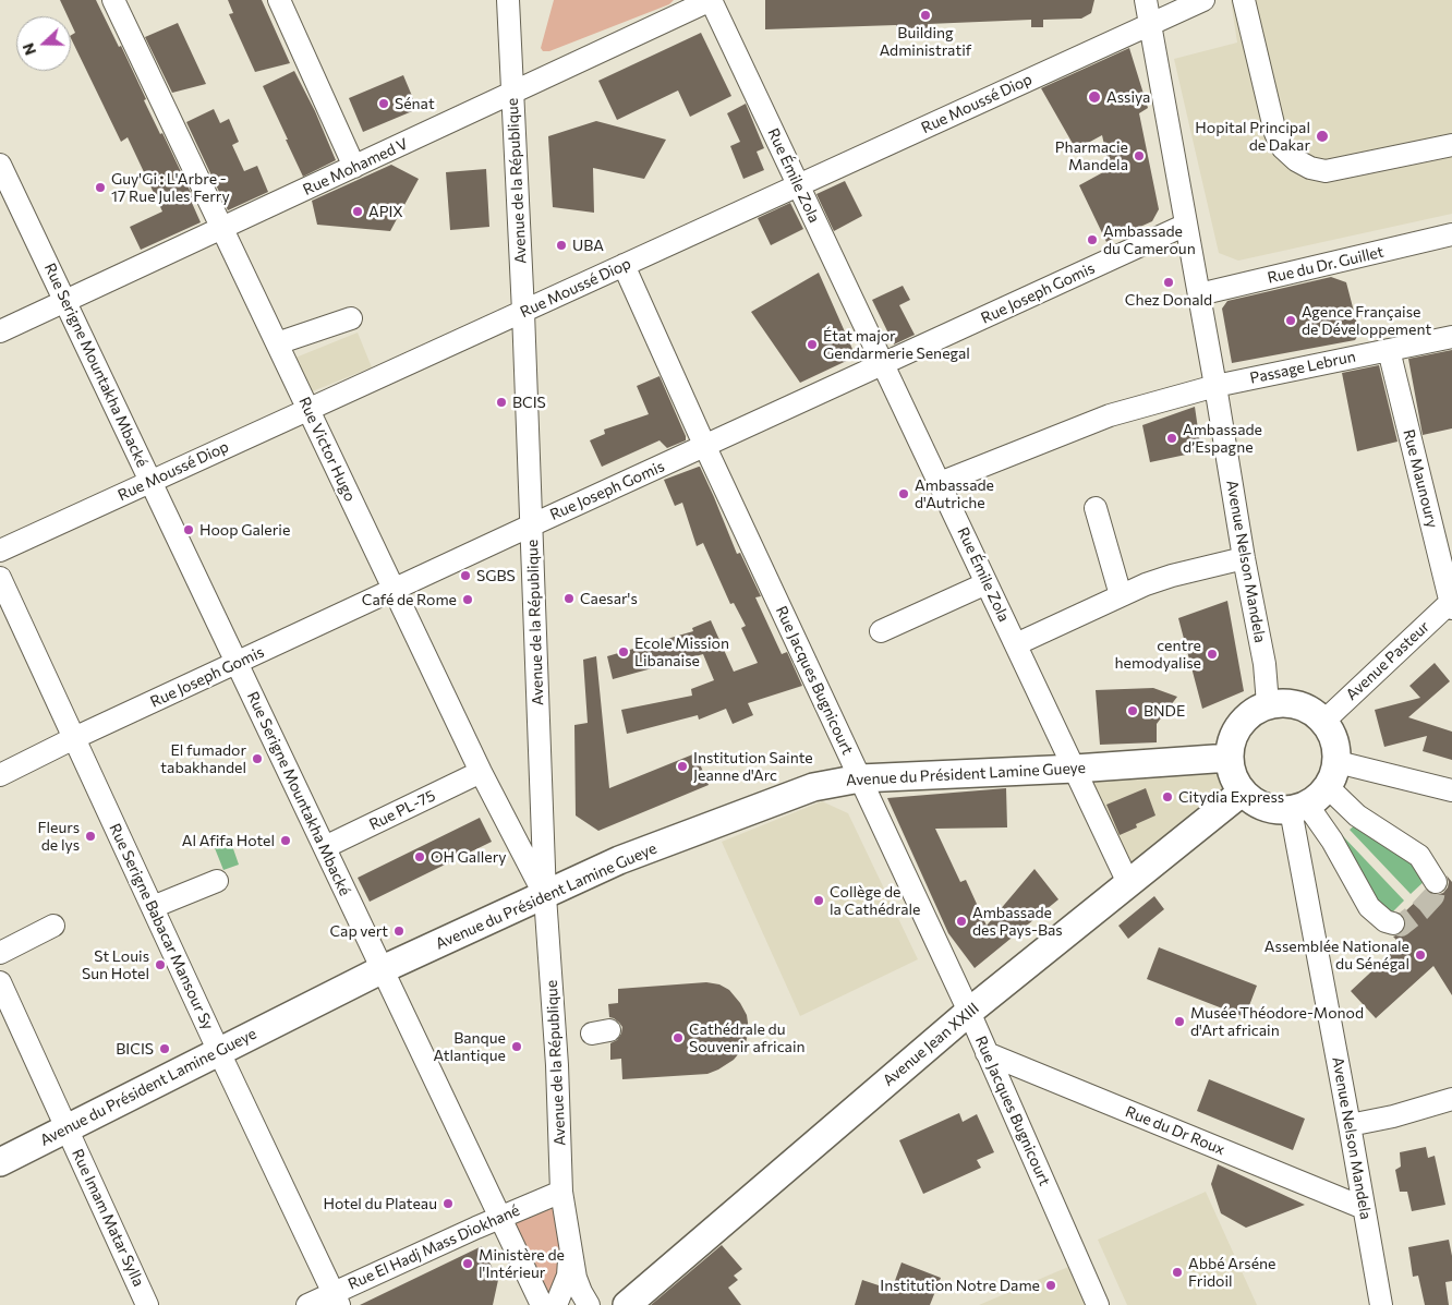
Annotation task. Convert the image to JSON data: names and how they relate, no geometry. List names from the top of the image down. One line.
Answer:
{"streets":{"main road":["Avenue du Président Lamine Gueye","Avenue Jean XXIII"],"street":["Rue Moussé Diop","Rue Mohamed V","Rue Émile Zola","Avenue de la République","Rue du Dr. Guillet","Rue Joseph Gomis","Rue Serigne Mountakha Mbacké","Passage Lebrun","Rue Victor Hugo","Rue Maunoury","Avenue Nelson Mandela","Avenue Pasteur","Rue Jacques Bugnicourt","Rue PL-75","Rue Serigne Babacar Mansour Sy","Rue du Dr Roux","Rue Imam Matar Sylla","Rue El Hadj Mass Diokhané"]},"crossings":[["Rue Moussé Diop","Rue Émile Zola"],["Rue Moussé Diop","Avenue de la République"],["Rue Moussé Diop","Rue Serigne Mountakha Mbacké"],["Rue Moussé Diop","Rue Victor Hugo"],["Rue Moussé Diop","Avenue Nelson Mandela"],["Rue Moussé Diop","Rue Jacques Bugnicourt"],["Rue Mohamed V","Rue Émile Zola"],["Rue Mohamed V","Avenue de la République"],["Rue Mohamed V","Rue Serigne Mountakha Mbacké"],["Rue Mohamed V","Rue Victor Hugo"],["Rue Émile Zola","Rue Joseph Gomis"],["Rue Émile Zola","Passage Lebrun"],["Rue Émile Zola","Avenue du Président Lamine Gueye"],["Rue Émile Zola","Avenue Jean XXIII"],["Avenue de la République","Rue Joseph Gomis"],["Avenue de la République","Rue Victor Hugo"],["Avenue de la République","Avenue du Président Lamine Gueye"],["Avenue de la République","Rue El Hadj Mass Diokhané"],["Rue du Dr. Guillet","Avenue Nelson Mandela"],["Rue Joseph Gomis","Rue Serigne Mountakha Mbacké"],["Rue Joseph Gomis","Rue Victor Hugo"],["Rue Joseph Gomis","Avenue Nelson Mandela"],["Rue Joseph Gomis","Rue Jacques Bugnicourt"],["Rue Joseph Gomis","Rue Serigne Babacar Mansour Sy"],["Rue Serigne Mountakha Mbacké","Avenue du Président Lamine Gueye"],["Rue Serigne Mountakha Mbacké","Rue PL-75"],["Rue Serigne Mountakha Mbacké","Rue El Hadj Mass Diokhané"],["Passage Lebrun","Rue Maunoury"],["Passage Lebrun","Avenue Nelson Mandela"],["Rue Victor Hugo","Avenue du Président Lamine Gueye"],["Rue Victor Hugo","Rue PL-75"],["Rue Maunoury","Avenue Pasteur"],["Avenue Nelson Mandela","Avenue Pasteur"],["Avenue Nelson Mandela","Avenue du Président Lamine Gueye"],["Avenue Nelson Mandela","Avenue Jean XXIII"],["Avenue Nelson Mandela","Rue du Dr Roux"],["Avenue Pasteur","Avenue du Président Lamine Gueye"],["Avenue Pasteur","Avenue Jean XXIII"],["Rue Jacques Bugnicourt","Avenue du Président Lamine Gueye"],["Rue Jacques Bugnicourt","Avenue Jean XXIII"],["Rue Jacques Bugnicourt","Rue du Dr Roux"],["Avenue du Président Lamine Gueye","Rue Serigne Babacar Mansour Sy"],["Avenue du Président Lamine Gueye","Avenue Jean XXIII"],["Avenue du Président Lamine Gueye","Rue Imam Matar Sylla"],["Rue Serigne Babacar Mansour Sy","Rue El Hadj Mass Diokhané"]],"places":["Building Administratif","Assiya","Sénat","Hopital Principal de Dakar","Pharmacie Mandela","Guy'Gi : L'Arbre - 17 Rue Jules Ferry","APIX","Ambassade du Cameroun","UBA","Chez Donald","Agence Française de Développement","État major Gendarmerie Senegal","BCIS","Ambassade d’Espagne","Ambassade d'Autriche","Hoop Galerie","SGBS","Caesar's","Café de Rome","Ecole Mission Libanaise","centre hemodyalise","BNDE","El fumador tabakhandel","Institution Sainte Jeanne d'Arc","Citydia Express","Fleurs de lys","Al Afifa Hotel","OH Gallery","Collège de la Cathédrale","Ambassade des Pays-Bas","Cap vert","Assemblée Nationale du Sénégal","St Louis Sun Hotel","Musée Théodore-Monod d'Art africain","Cathédrale du Souvenir africain","Banque Atlantique","BICIS","Hotel du Plateau","Ministère de l'Intérieur","Abbé Arséne Fridoil","Institution Notre Dame"],"north":"left"}
